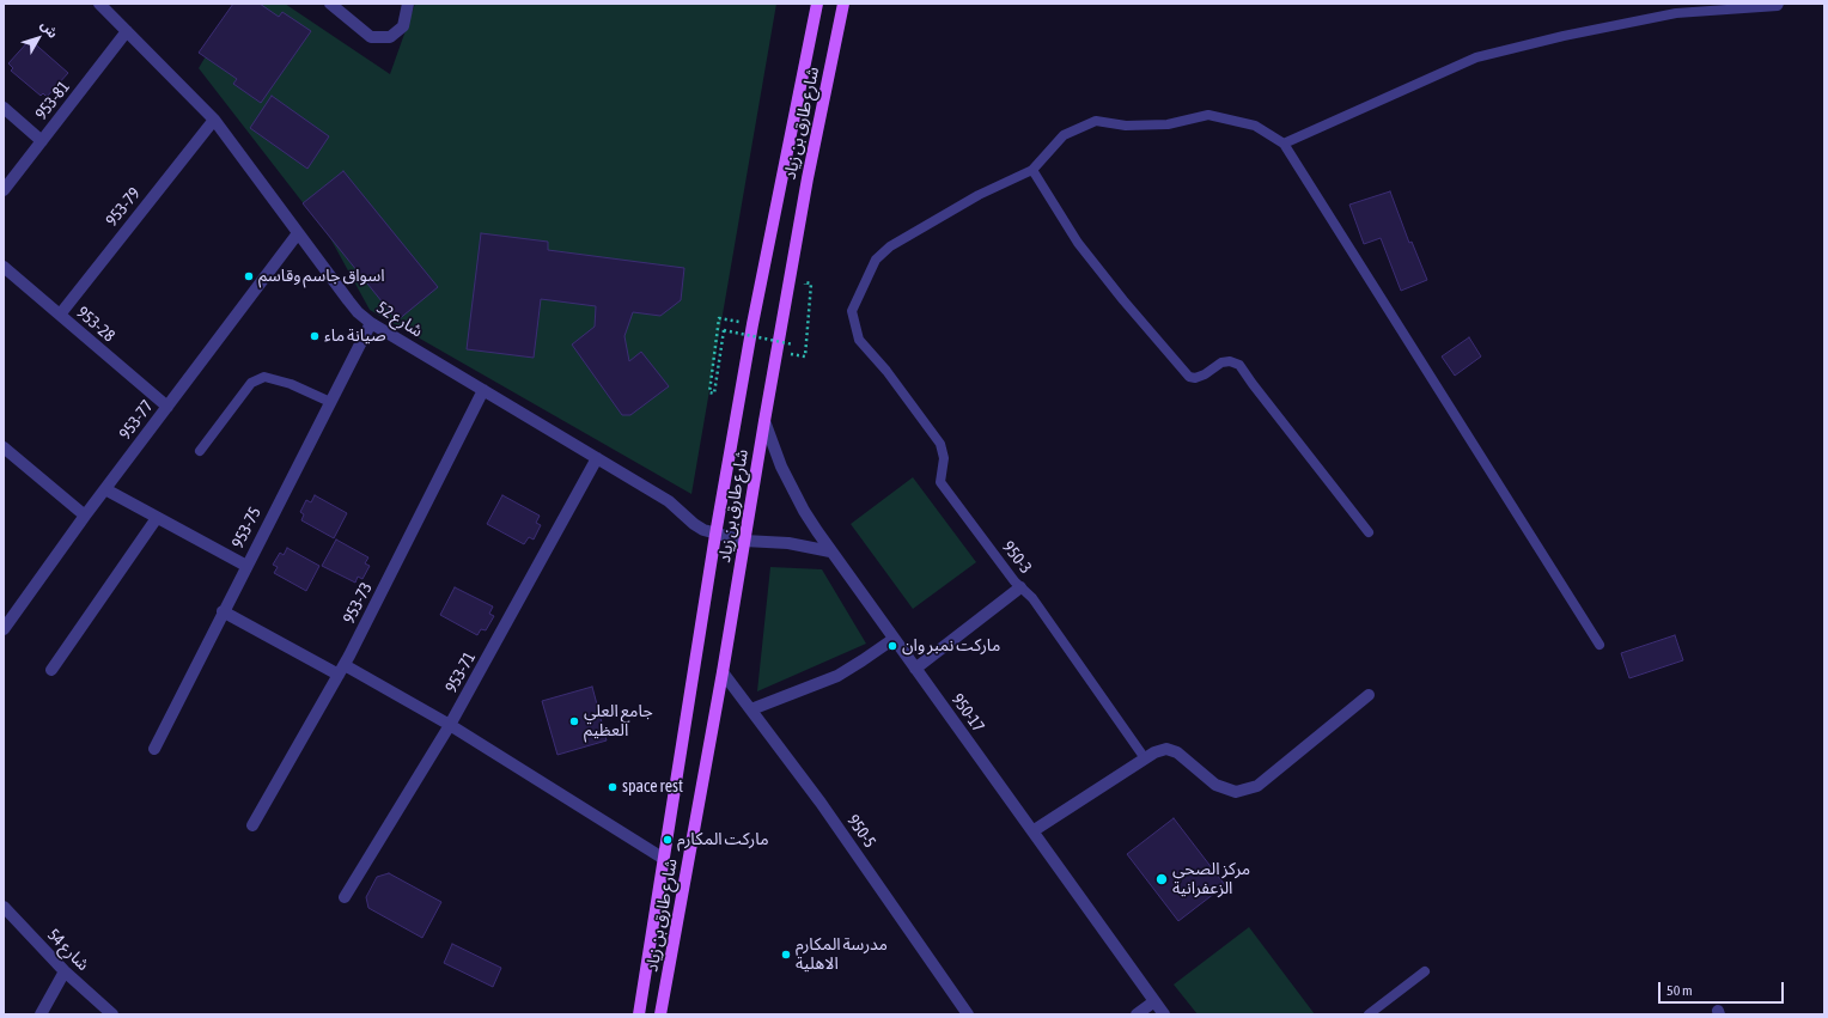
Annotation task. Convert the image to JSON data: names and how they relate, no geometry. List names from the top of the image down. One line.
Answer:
{"streets":{"main road":["شارع طارق بن زياد"],"street":["953-81","953-79","شارع 52","953-28","953-77","953-75","953-73","953-71","950-17","950-5","شارع 54"],"lane":["950-3"]},"crossings":[["953-81","شارع 52"],["شارع طارق بن زياد","شارع 52"],["شارع طارق بن زياد","950-17"],["شارع طارق بن زياد","950-5"],["953-79","شارع 52"],["953-79","953-28"],["شارع 52","953-77"],["شارع 52","953-75"],["شارع 52","953-73"],["شارع 52","953-71"],["شارع 52","950-17"],["953-28","953-77"]],"places":["اسواق جاسم وقاسم","صيانة ماء","ماركت نمبر وان","جامع العلي العظيم","space rest","ماركت المكارم","مركز الصحي الزعفرانية","مدرسة المكارم الاهلية"],"scale_bar":"50 m","north":"top right"}
